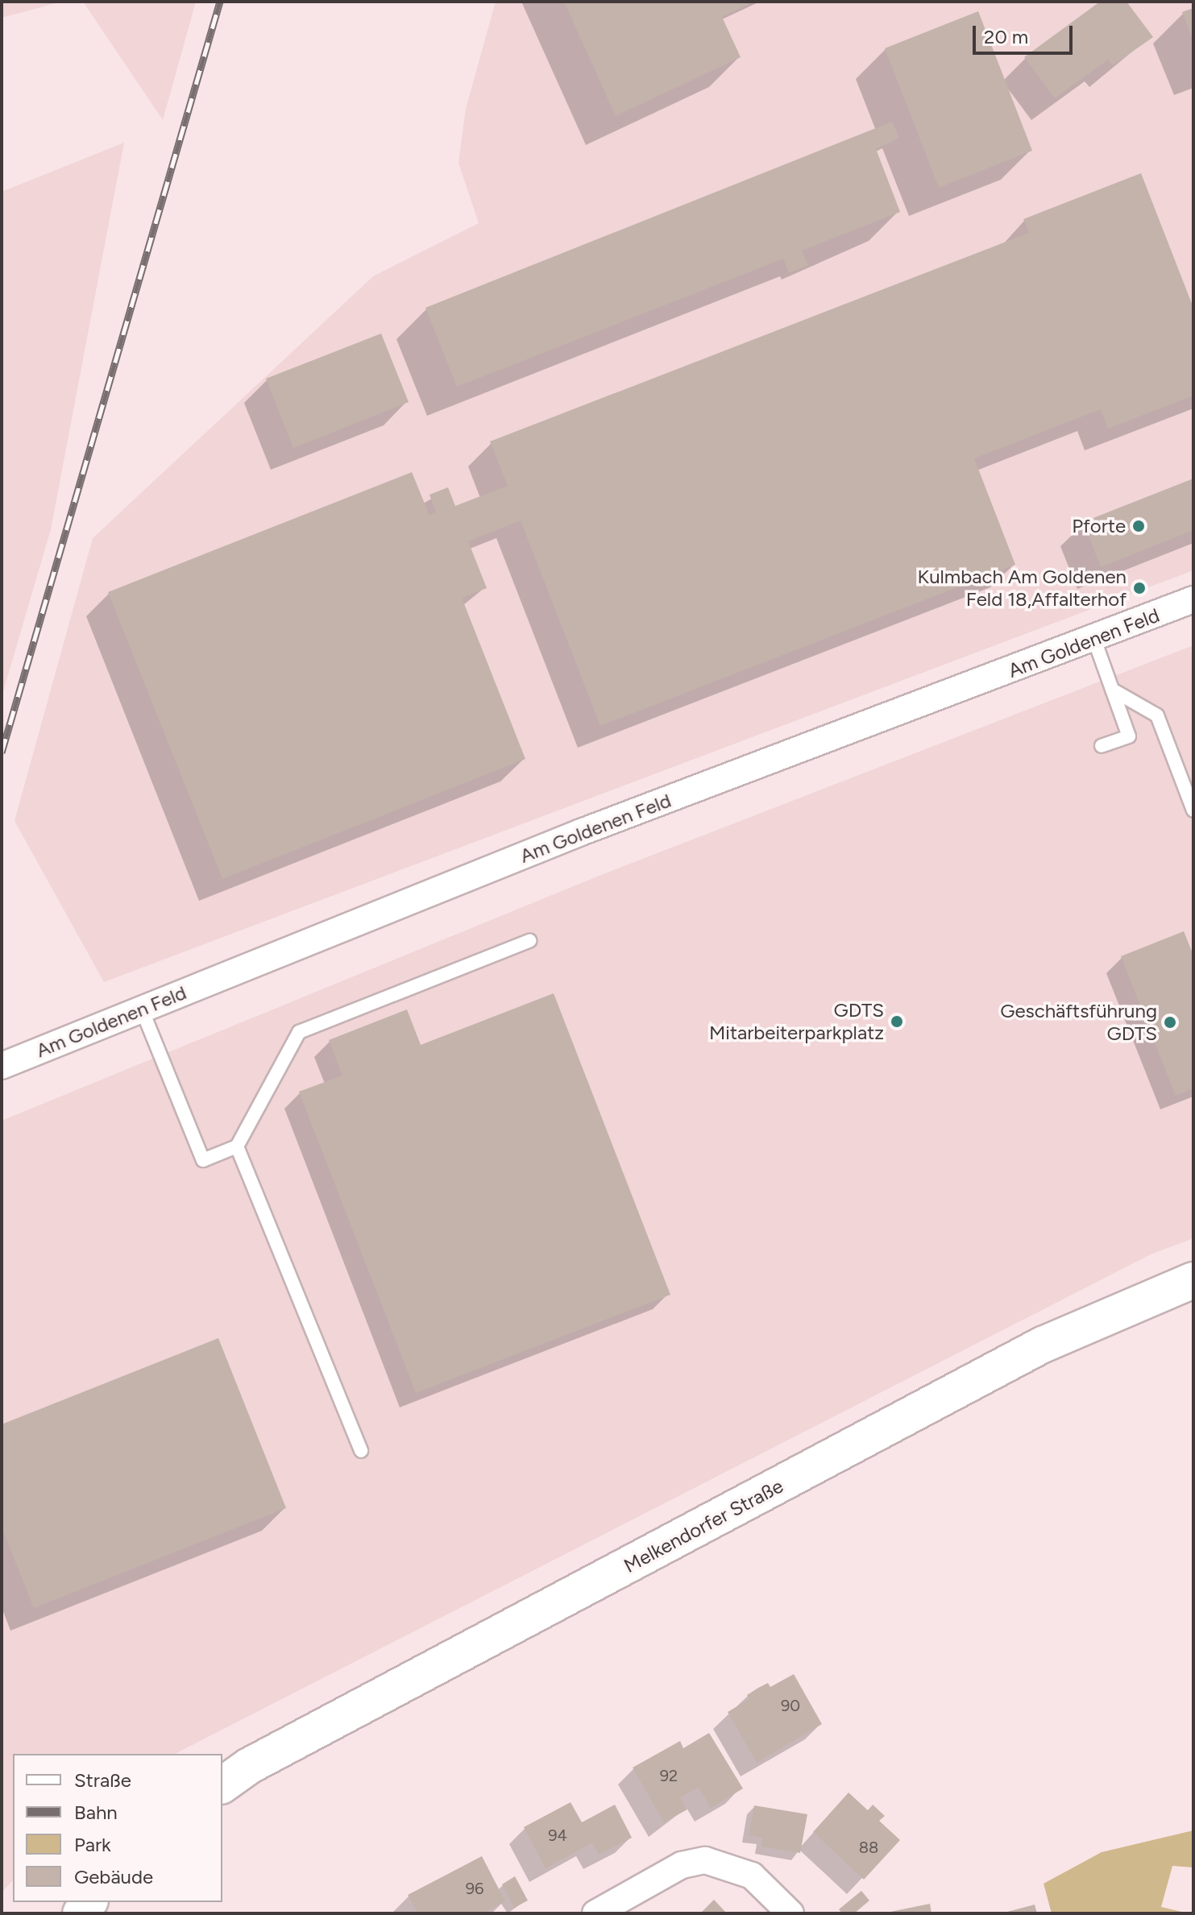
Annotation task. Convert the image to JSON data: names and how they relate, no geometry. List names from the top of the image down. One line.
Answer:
{"streets":{"street":["Am Goldenen Feld","Melkendorfer Straße"]},"places":["Pforte","Kulmbach Am Goldenen Feld 18,Affalterhof","GDTS Mitarbeiterparkplatz","Geschäftsführung GDTS"],"house_numbers":["90","92","94","88","96"],"legend":["Straße","Bahn","Park","Gebäude"],"scale_bar":"20 m"}
